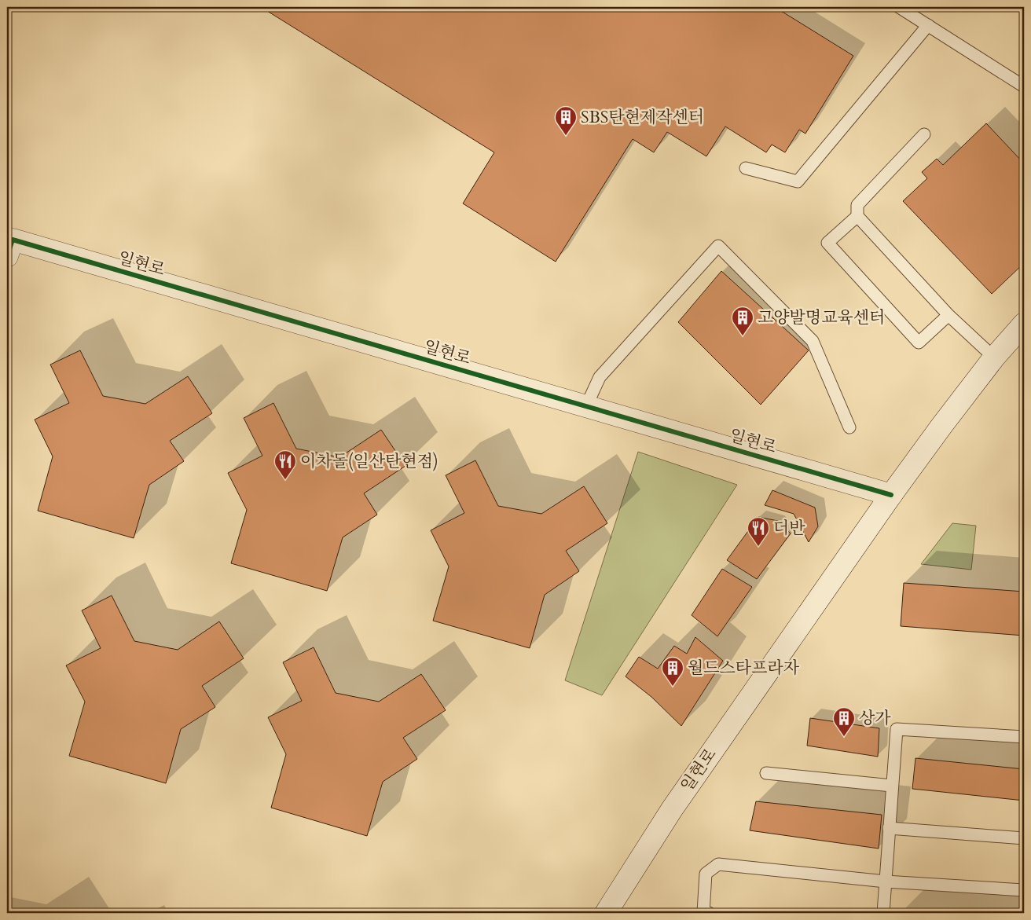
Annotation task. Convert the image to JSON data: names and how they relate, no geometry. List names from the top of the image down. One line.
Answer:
{"streets":{"street":["일현로"]},"places":{"building":["SBS탄현제작센터","고양발명교육센터","월드스타프라자","상가"],"restaurant":["이차돌(일산탄현점)","더반"]}}
